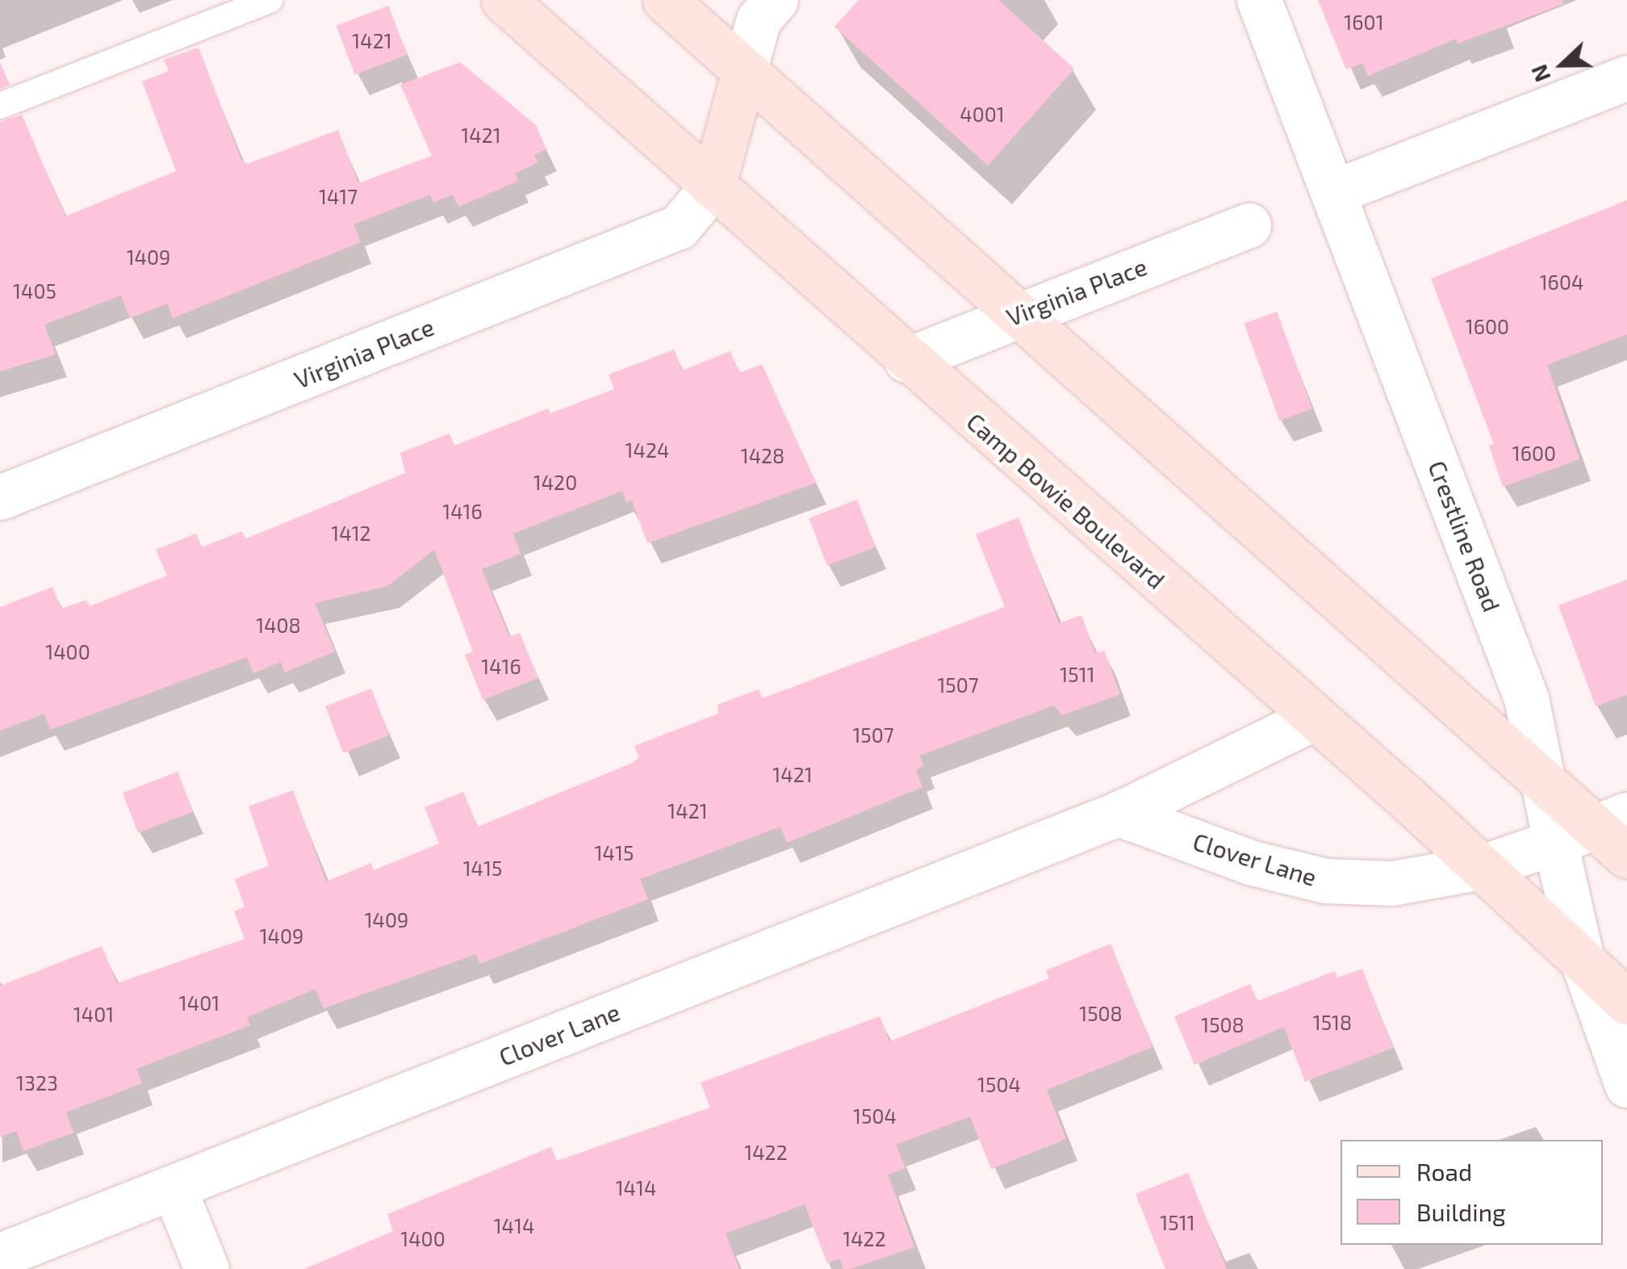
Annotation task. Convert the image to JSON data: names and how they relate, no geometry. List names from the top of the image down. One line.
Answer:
{"streets":{"main road":["Camp Bowie Boulevard"],"street":["Virginia Place","Crestline Road","Clover Lane"]},"crossings":[["Virginia Place","Camp Bowie Boulevard"],["Camp Bowie Boulevard","Clover Lane"]],"house_numbers":["1601","1421","4001","1421","1417","1409","1604","1405","1600","1424","1600","1428","1420","1416","1412","1408","1400","1416","1511","1507","1507","1421","1421","1415","1415","1409","1409","1401","1508","1401","1518","1508","1323","1504","1504","1422","1414","1511","1414","1400","1422"],"legend":["Road","Building"],"north":"left"}
